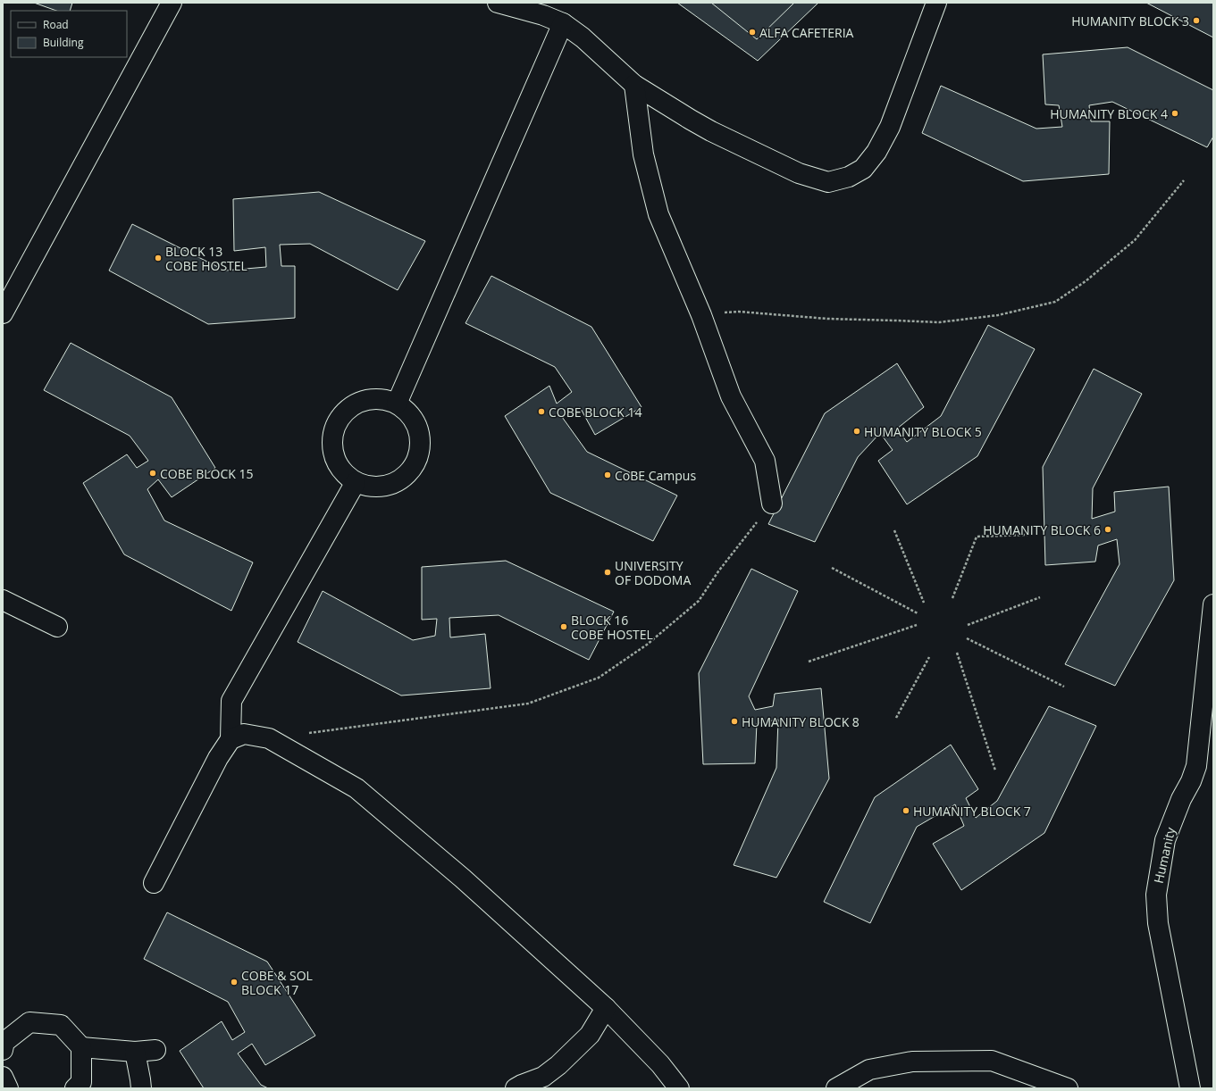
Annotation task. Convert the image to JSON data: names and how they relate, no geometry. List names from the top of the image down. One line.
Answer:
{"streets":{"street":["Humanity"]},"places":["HUMANITY BLOCK 3","ALFA CAFETERIA","HUMANITY BLOCK 4","BLOCK 13 COBE HOSTEL","COBE BLOCK 14","HUMANITY BLOCK 5","COBE BLOCK 15","CoBE Campus","HUMANITY BLOCK 6","UNIVERSITY OF DODOMA","BLOCK 16 COBE HOSTEL","HUMANITY BLOCK 8","HUMANITY BLOCK 7","COBE & SOL BLOCK 17"],"legend":["Road","Building"]}
